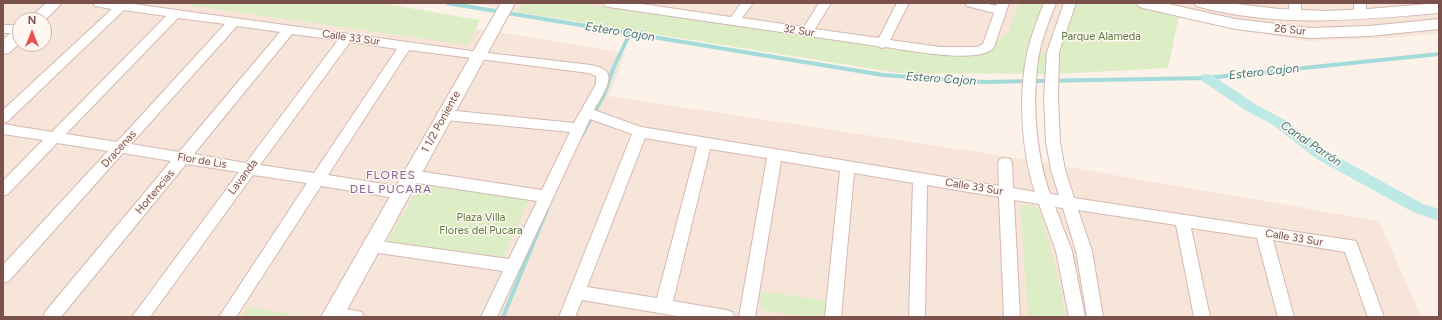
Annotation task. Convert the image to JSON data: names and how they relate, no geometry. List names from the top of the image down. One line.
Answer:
{"streets":{"street":["26 Sur","32 Sur","Calle 33 Sur","1 1/2 Poniente","Dracenas","Flor de Lis","Lavanda","Hortencias"]},"crossings":[["Calle 33 Sur","1 1/2 Poniente"],["Calle 33 Sur","Dracenas"],["Calle 33 Sur","Lavanda"],["Calle 33 Sur","Hortencias"],["1 1/2 Poniente","Flor de Lis"],["Dracenas","Flor de Lis"],["Flor de Lis","Lavanda"],["Flor de Lis","Hortencias"]],"districts":["FLORES DEL PUCARA"],"water":["Estero Cajon","Canal Parrón"],"parks":["Parque Alameda","Plaza Villa Flores del Pucara"],"north":"top"}
